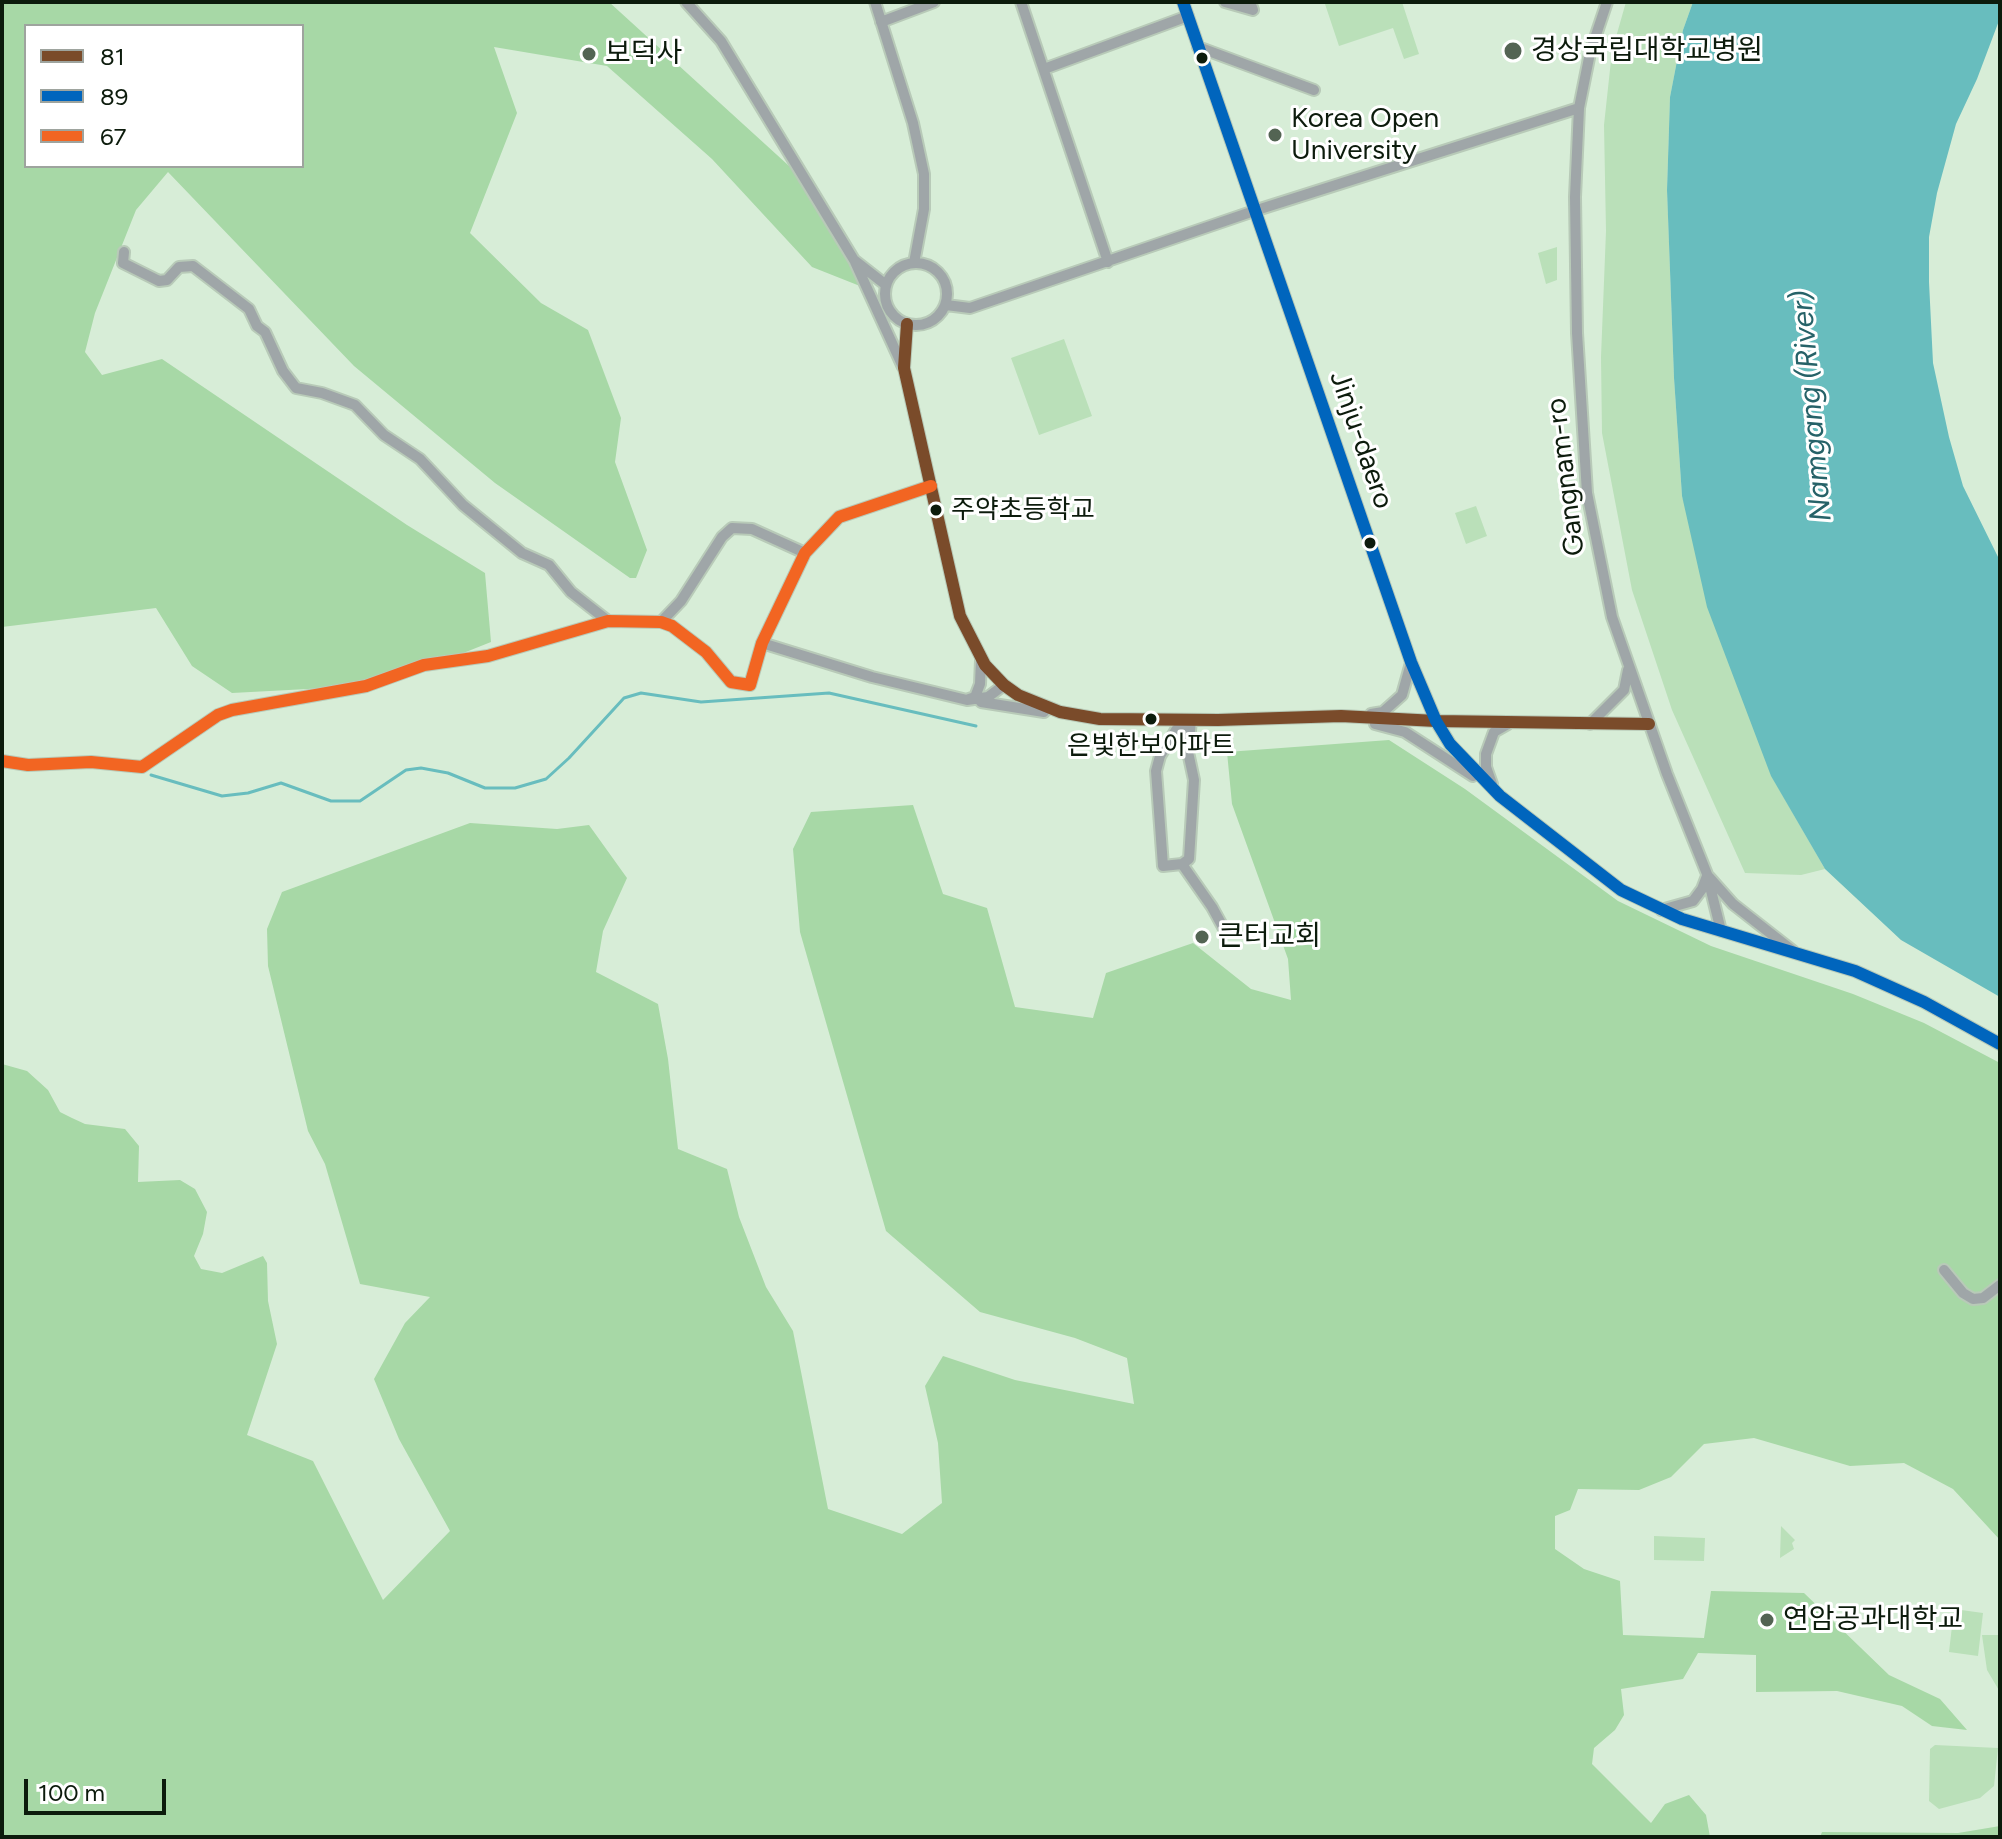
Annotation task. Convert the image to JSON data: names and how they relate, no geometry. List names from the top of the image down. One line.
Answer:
{"streets":{"street":["Jinju-daero","Gangnam-ro"]},"crossings":[["Jinju-daero","Gangnam-ro"]],"water":["Namgang (River)"],"places":["경상국립대학교병원","보덕사","Korea Open University","주약초등학교","은빛한보아파트","큰터교회","연암공과대학교"],"lines":["transit line 89","transit line 81","transit line 67"],"legend":["81","89","67"],"scale_bar":"100 m"}
